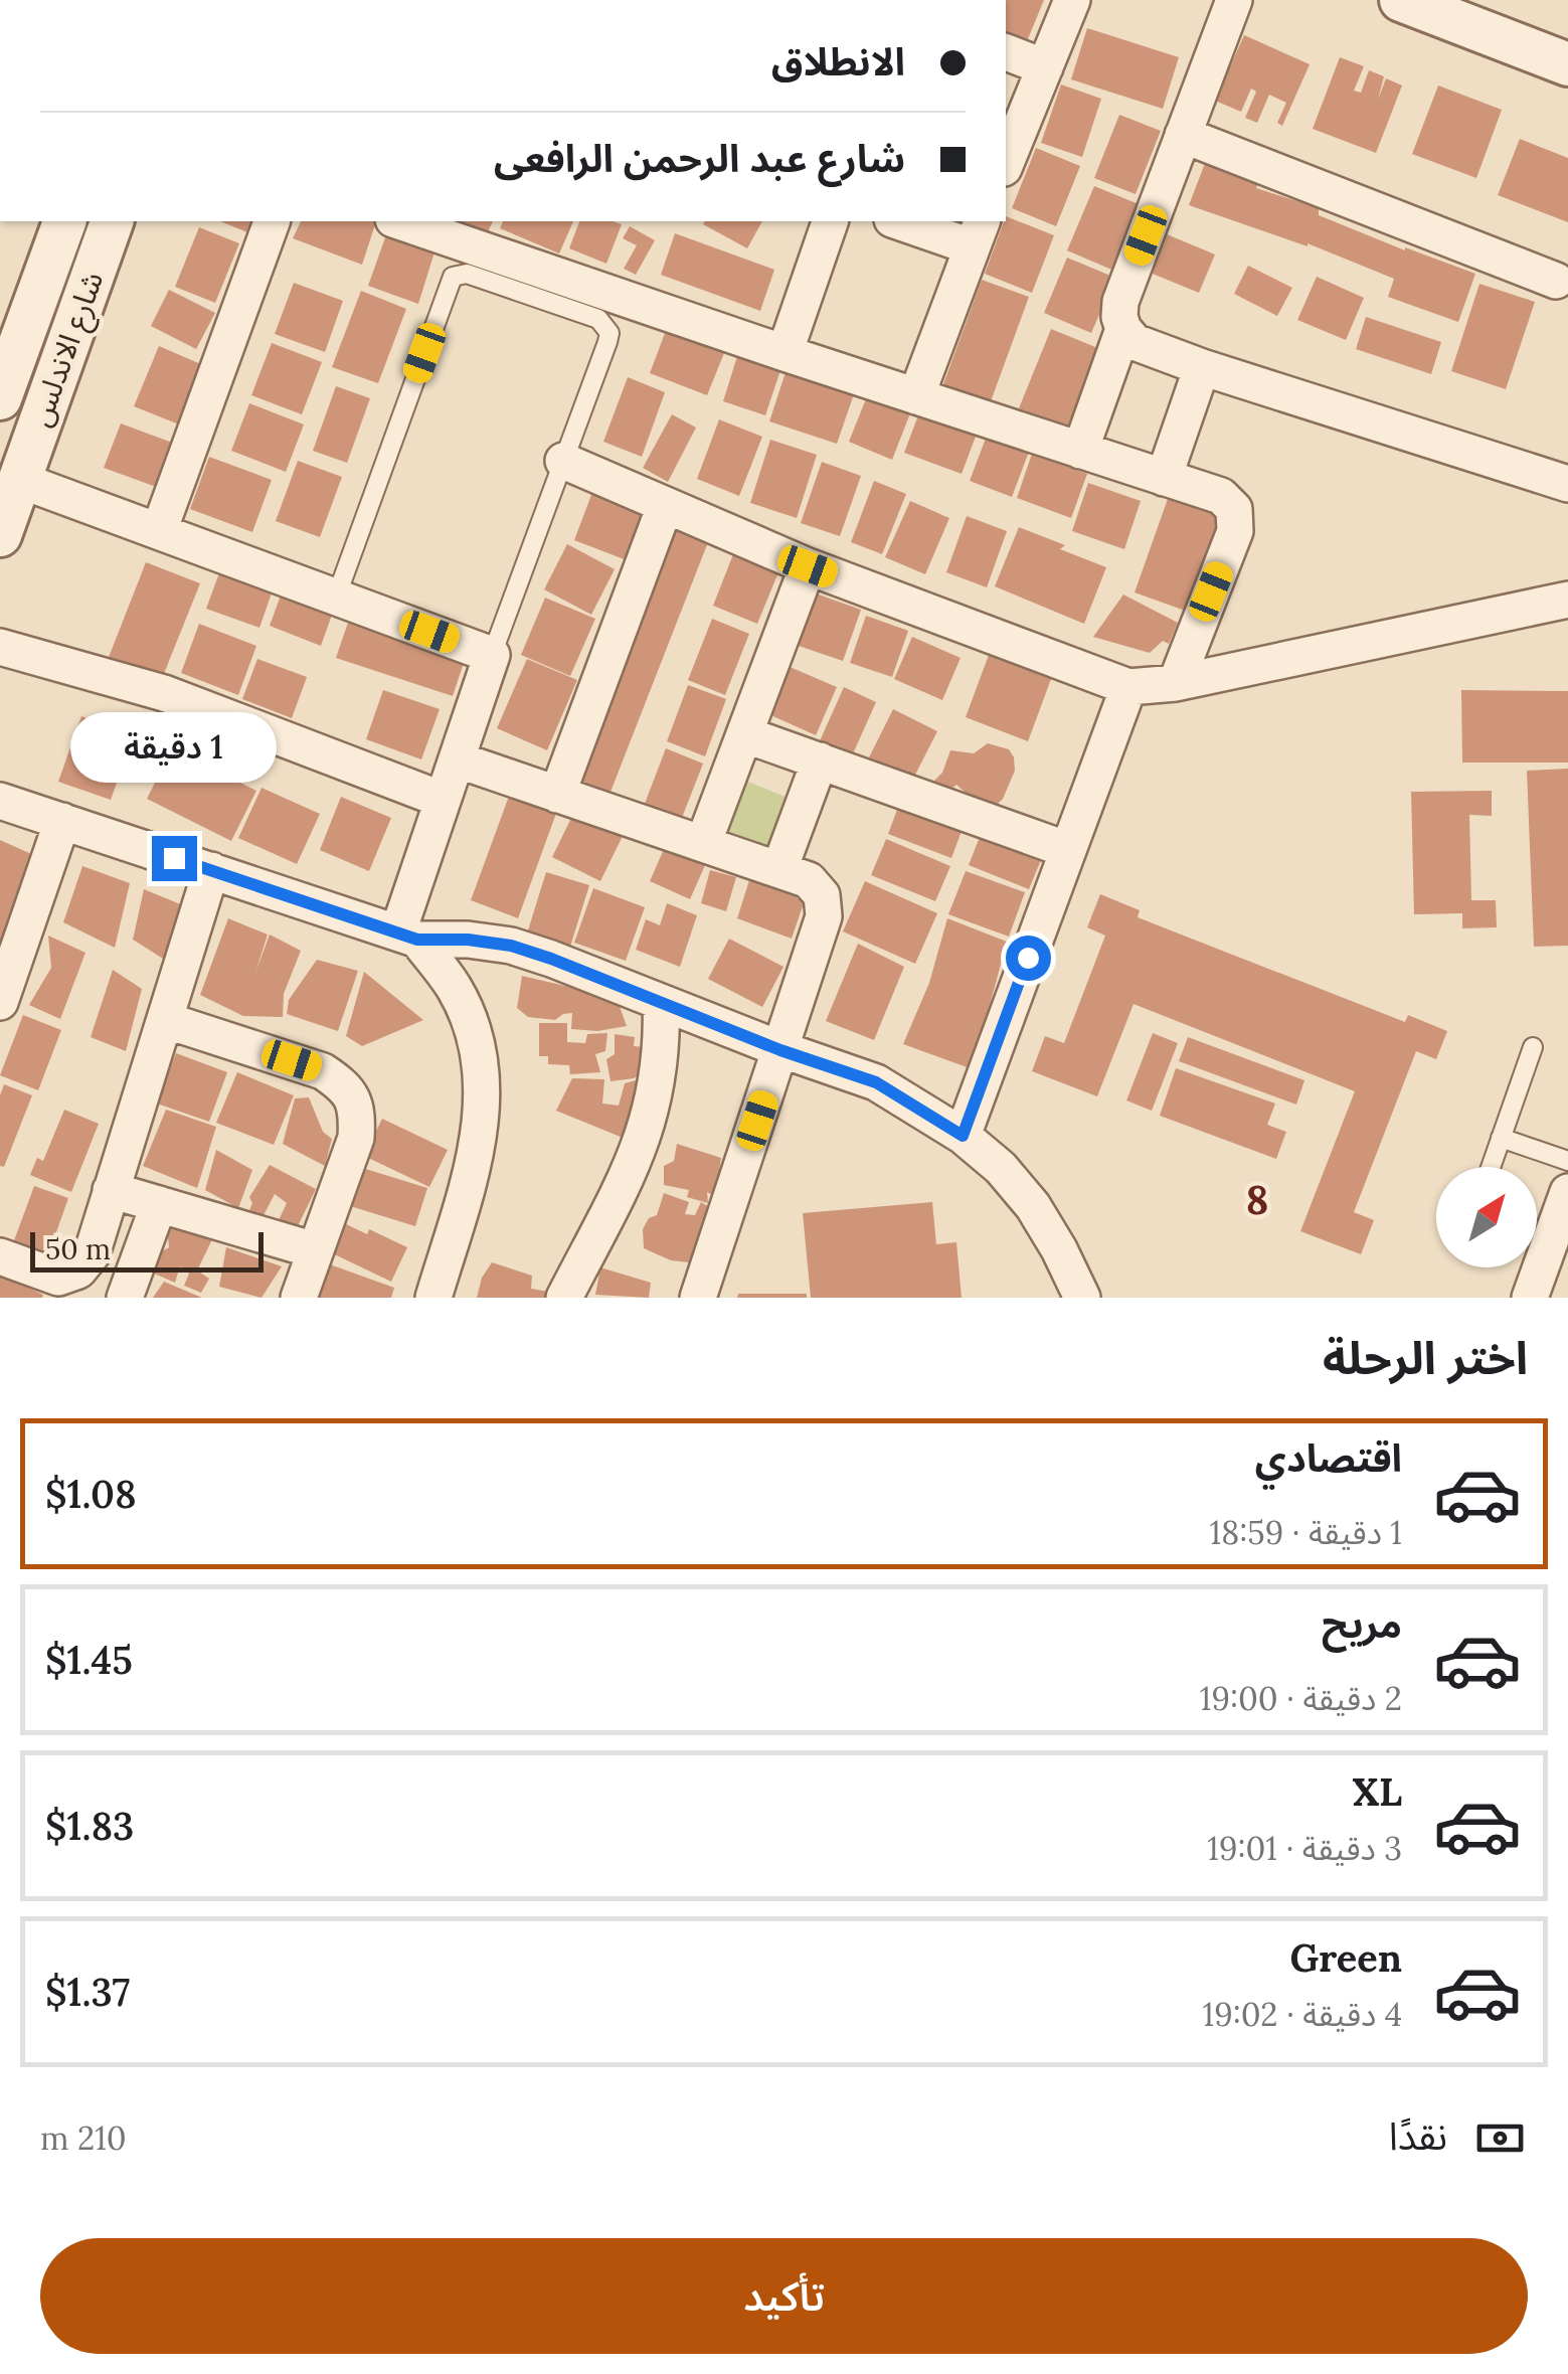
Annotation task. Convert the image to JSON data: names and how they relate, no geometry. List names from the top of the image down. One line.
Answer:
{"streets":{"street":["شارع الاندلس"]},"districts":["8"],"scale_bar":"50 m","north":"top right","page":{"banner":["الانطلاق","شارع عبد الرحمن الرافعى"],"bubble":"1 دقيقة","scale":"50 m","heading":"اختر الرحلة","list":[{"name":"اقتصادي","note":"1 دقيقة · 18:59","value":"$1.08"},{"name":"مريح","note":"2 دقيقة · 19:00","value":"$1.45"},{"name":"XL","note":"3 دقيقة · 19:01","value":"$1.83"},{"name":"Green","note":"4 دقيقة · 19:02","value":"$1.37"}],"pay":["نقدًا","210 m"],"buttons":"تأكيد"}}
